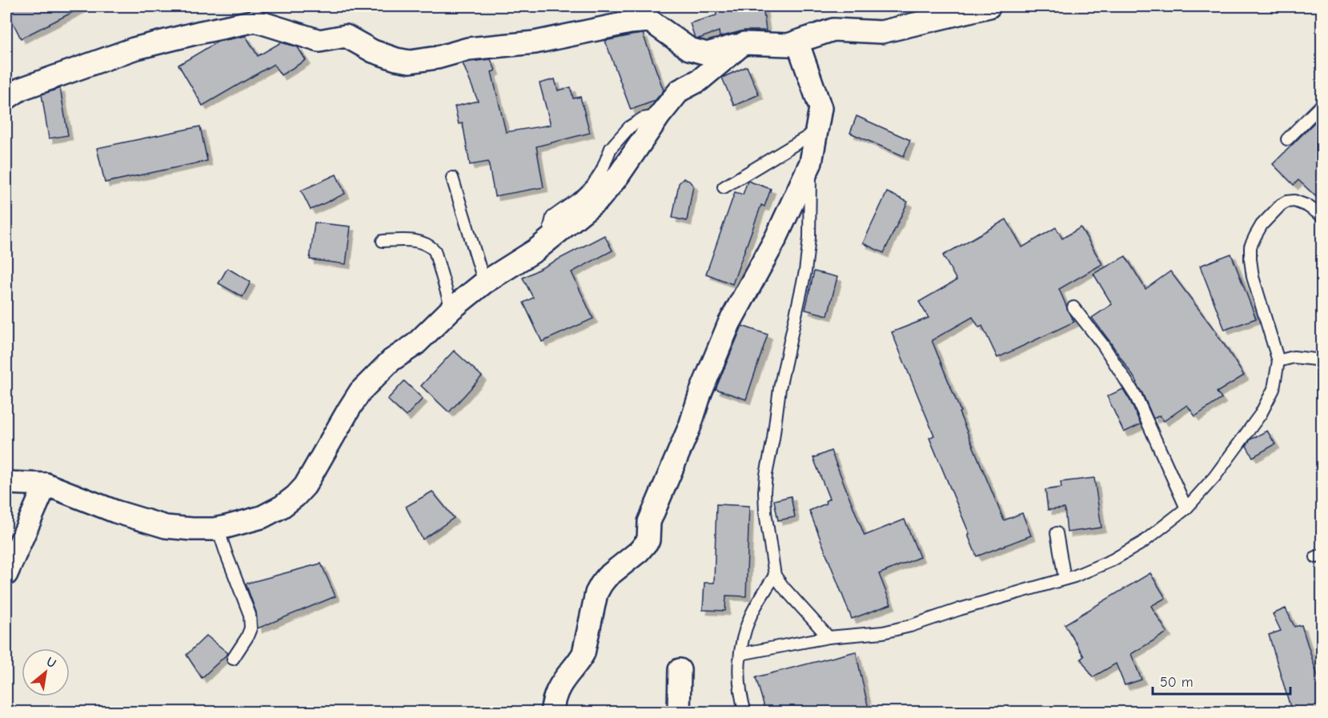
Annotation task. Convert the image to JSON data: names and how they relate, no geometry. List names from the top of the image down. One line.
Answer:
{"scale_bar":"50 m","north":"top right"}
